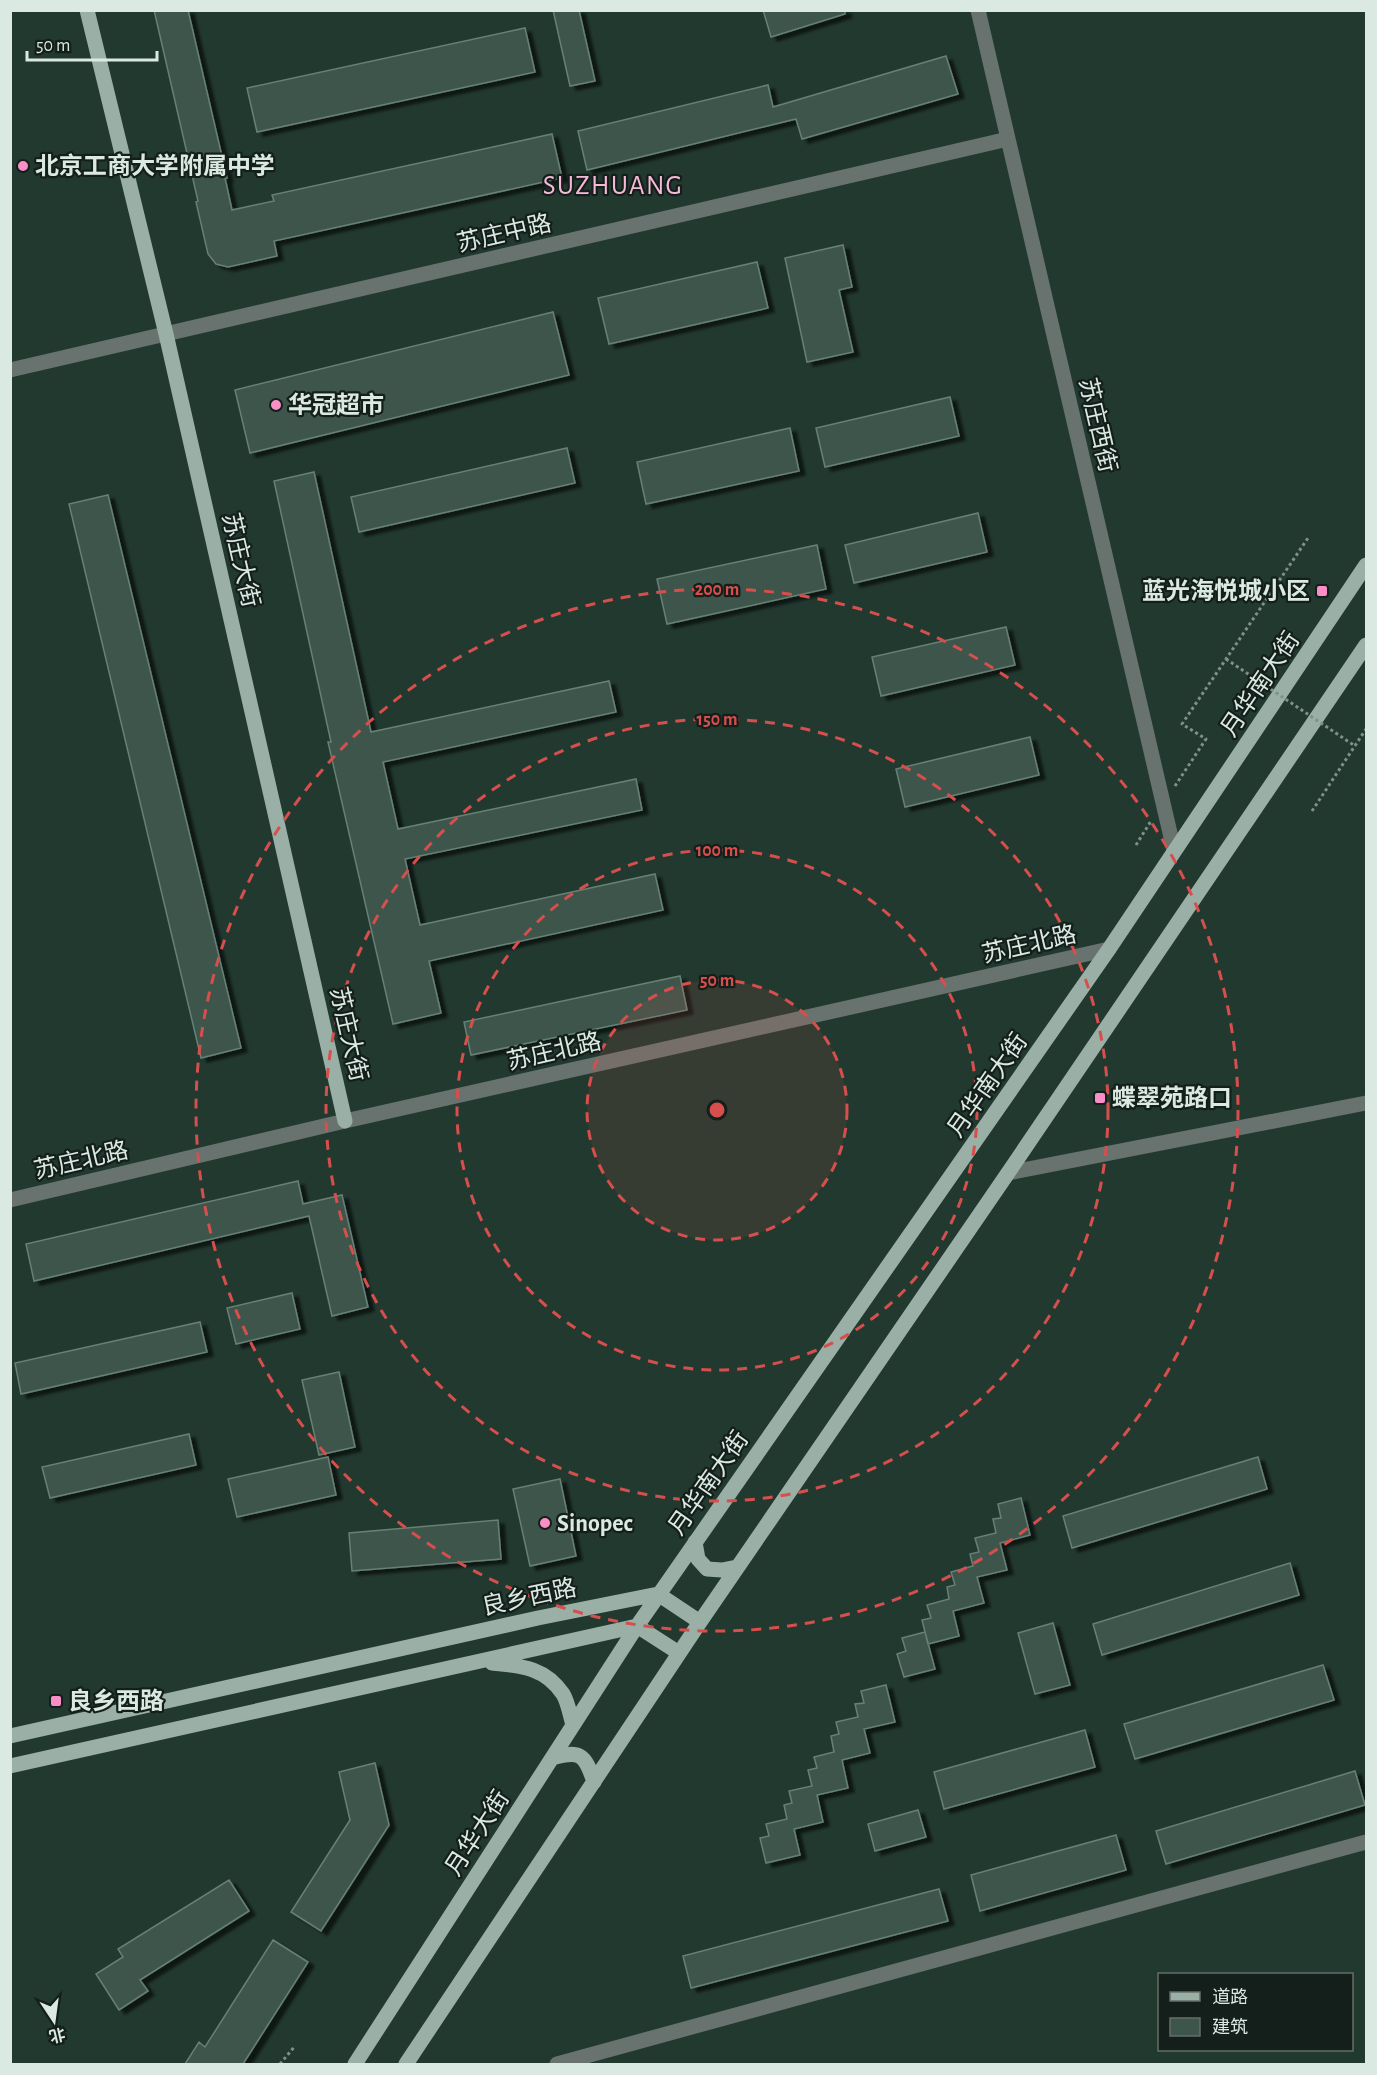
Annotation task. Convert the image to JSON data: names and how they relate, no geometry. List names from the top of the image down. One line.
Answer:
{"streets":{"main road":["苏庄大街","月华南大街","良乡西路","月华大街"],"street":["苏庄中路","苏庄西街","苏庄北路"]},"crossings":[["苏庄中路","苏庄西街"],["苏庄中路","苏庄大街"],["苏庄西街","月华南大街"],["苏庄大街","苏庄北路"],["月华南大街","苏庄北路"],["月华南大街","良乡西路"],["月华南大街","月华大街"]],"districts":["SUZHUANG"],"places":{"other":["北京工商大学附属中学","华冠超市","Sinopec"],"transit":["蓝光海悦城小区","蝶翠苑路口","良乡西路"]},"legend":["道路","建筑"],"scale_bar":"50 m","north":"bottom","rings":["200 m","150 m","100 m","50 m"]}
